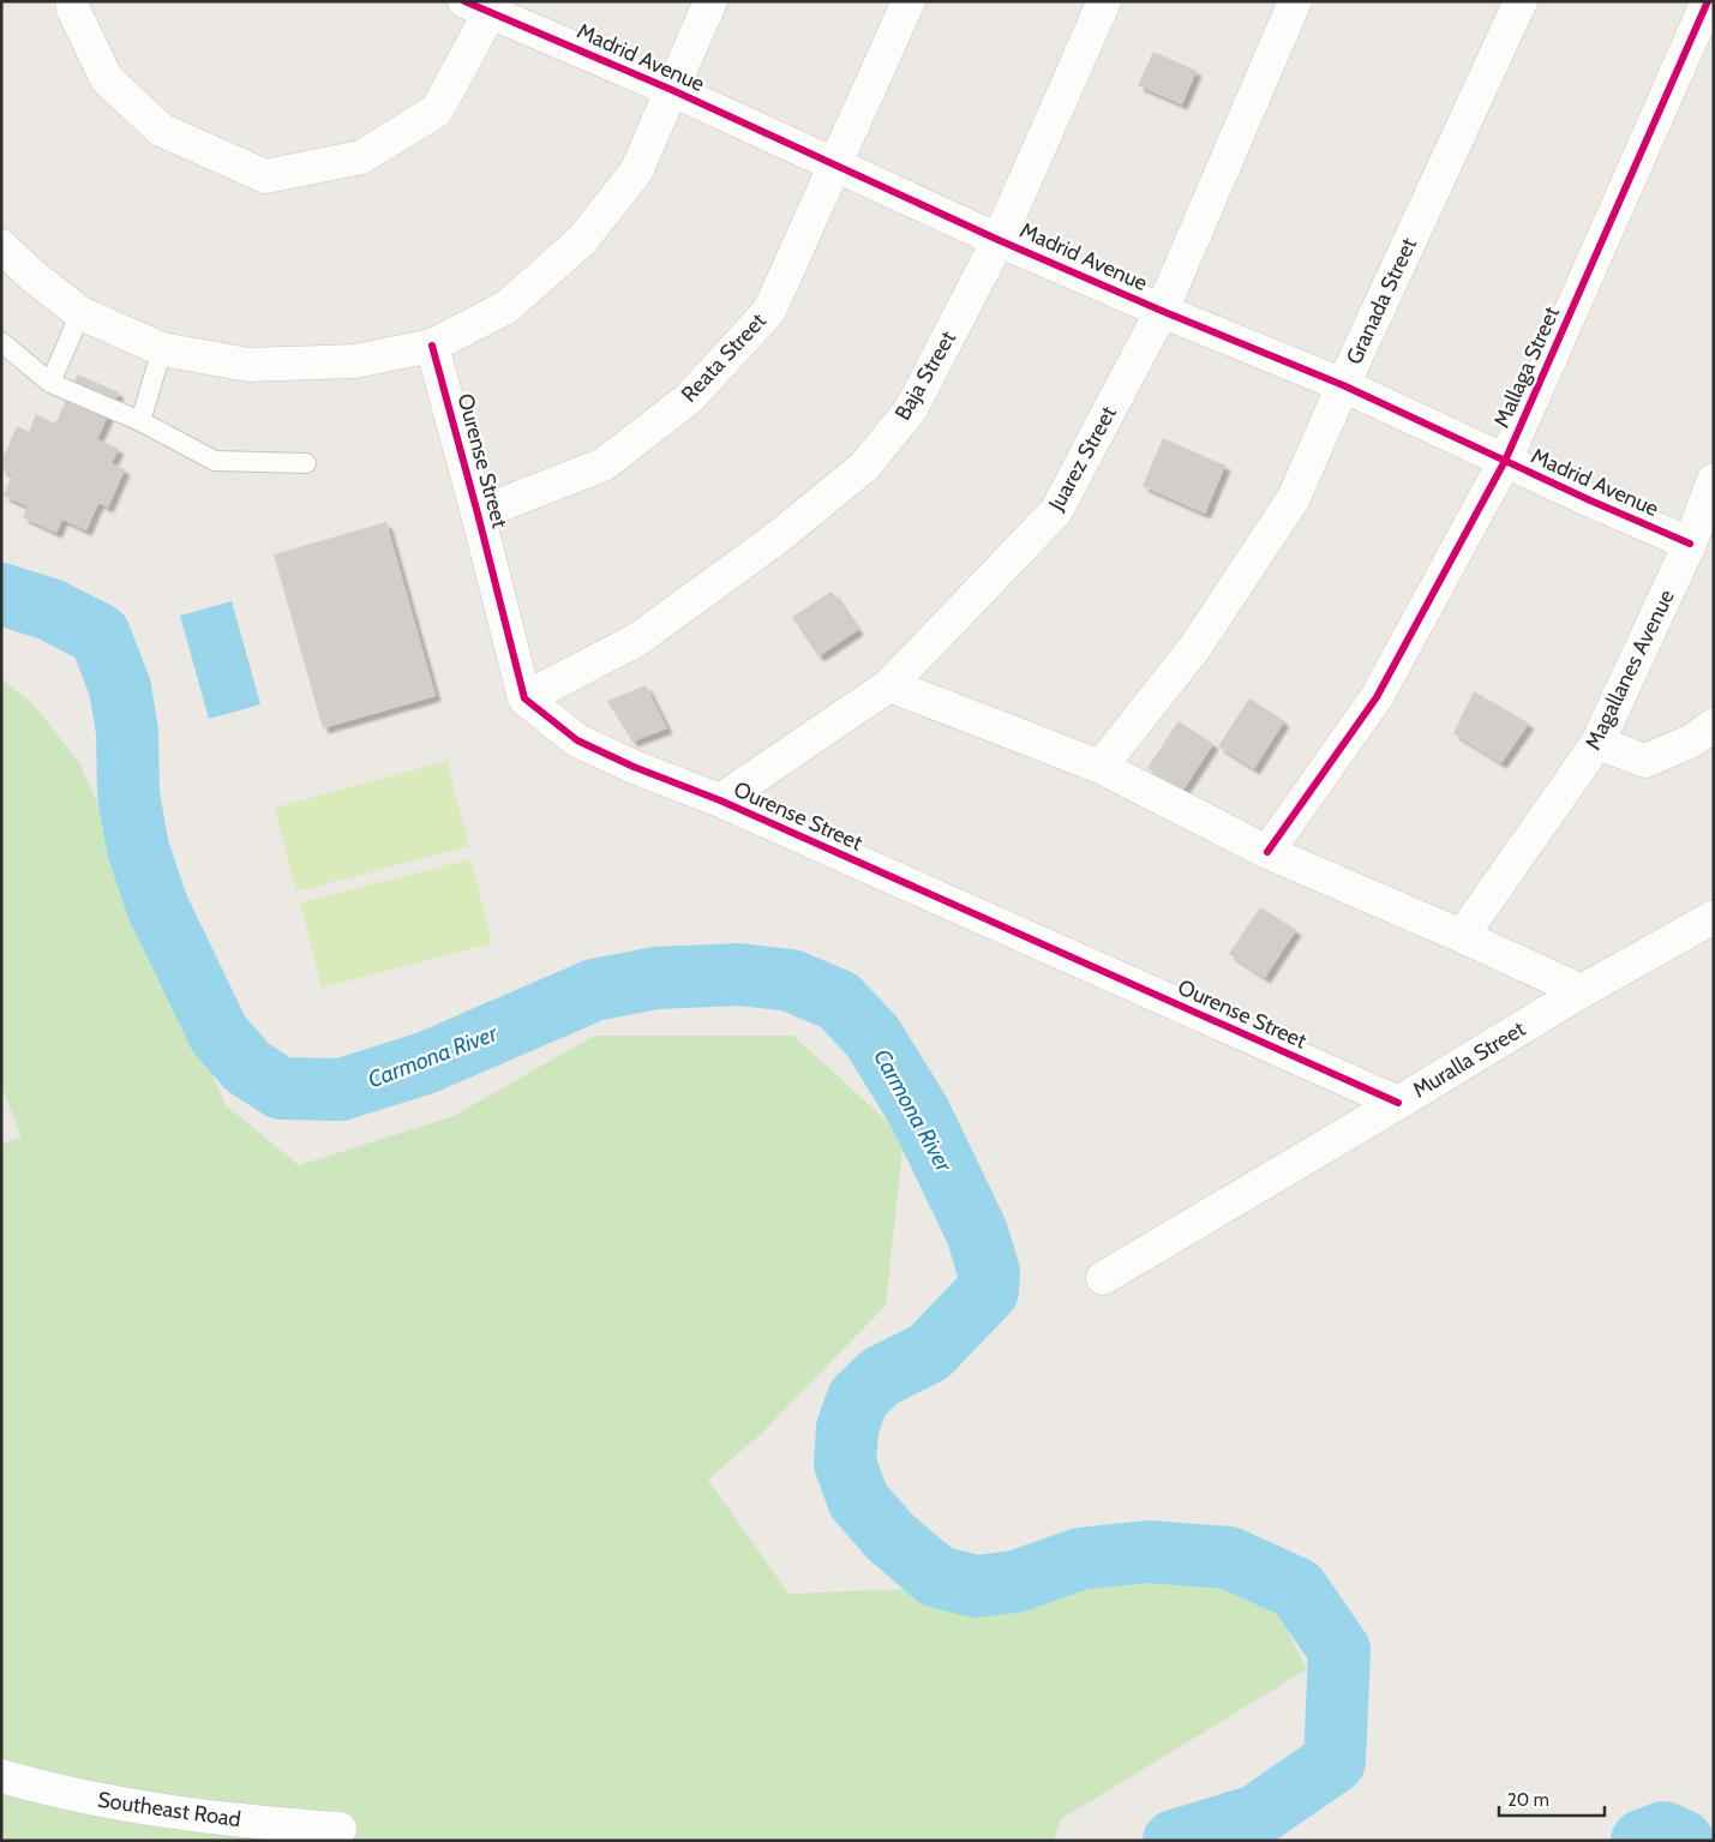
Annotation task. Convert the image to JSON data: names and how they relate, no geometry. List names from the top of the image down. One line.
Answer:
{"streets":{"street":["Madrid Avenue","Granada Street","Reata Street","Mallaga Street","Baja Street","Juarez Street","Ourense Street","Magallanes Avenue","Muralla Street","Southeast Road"]},"crossings":[["Madrid Avenue","Granada Street"],["Madrid Avenue","Reata Street"],["Madrid Avenue","Mallaga Street"],["Madrid Avenue","Baja Street"],["Madrid Avenue","Juarez Street"],["Madrid Avenue","Magallanes Avenue"],["Reata Street","Ourense Street"],["Baja Street","Ourense Street"],["Juarez Street","Ourense Street"],["Ourense Street","Muralla Street"]],"water":["Carmona River"],"scale_bar":"20 m"}
